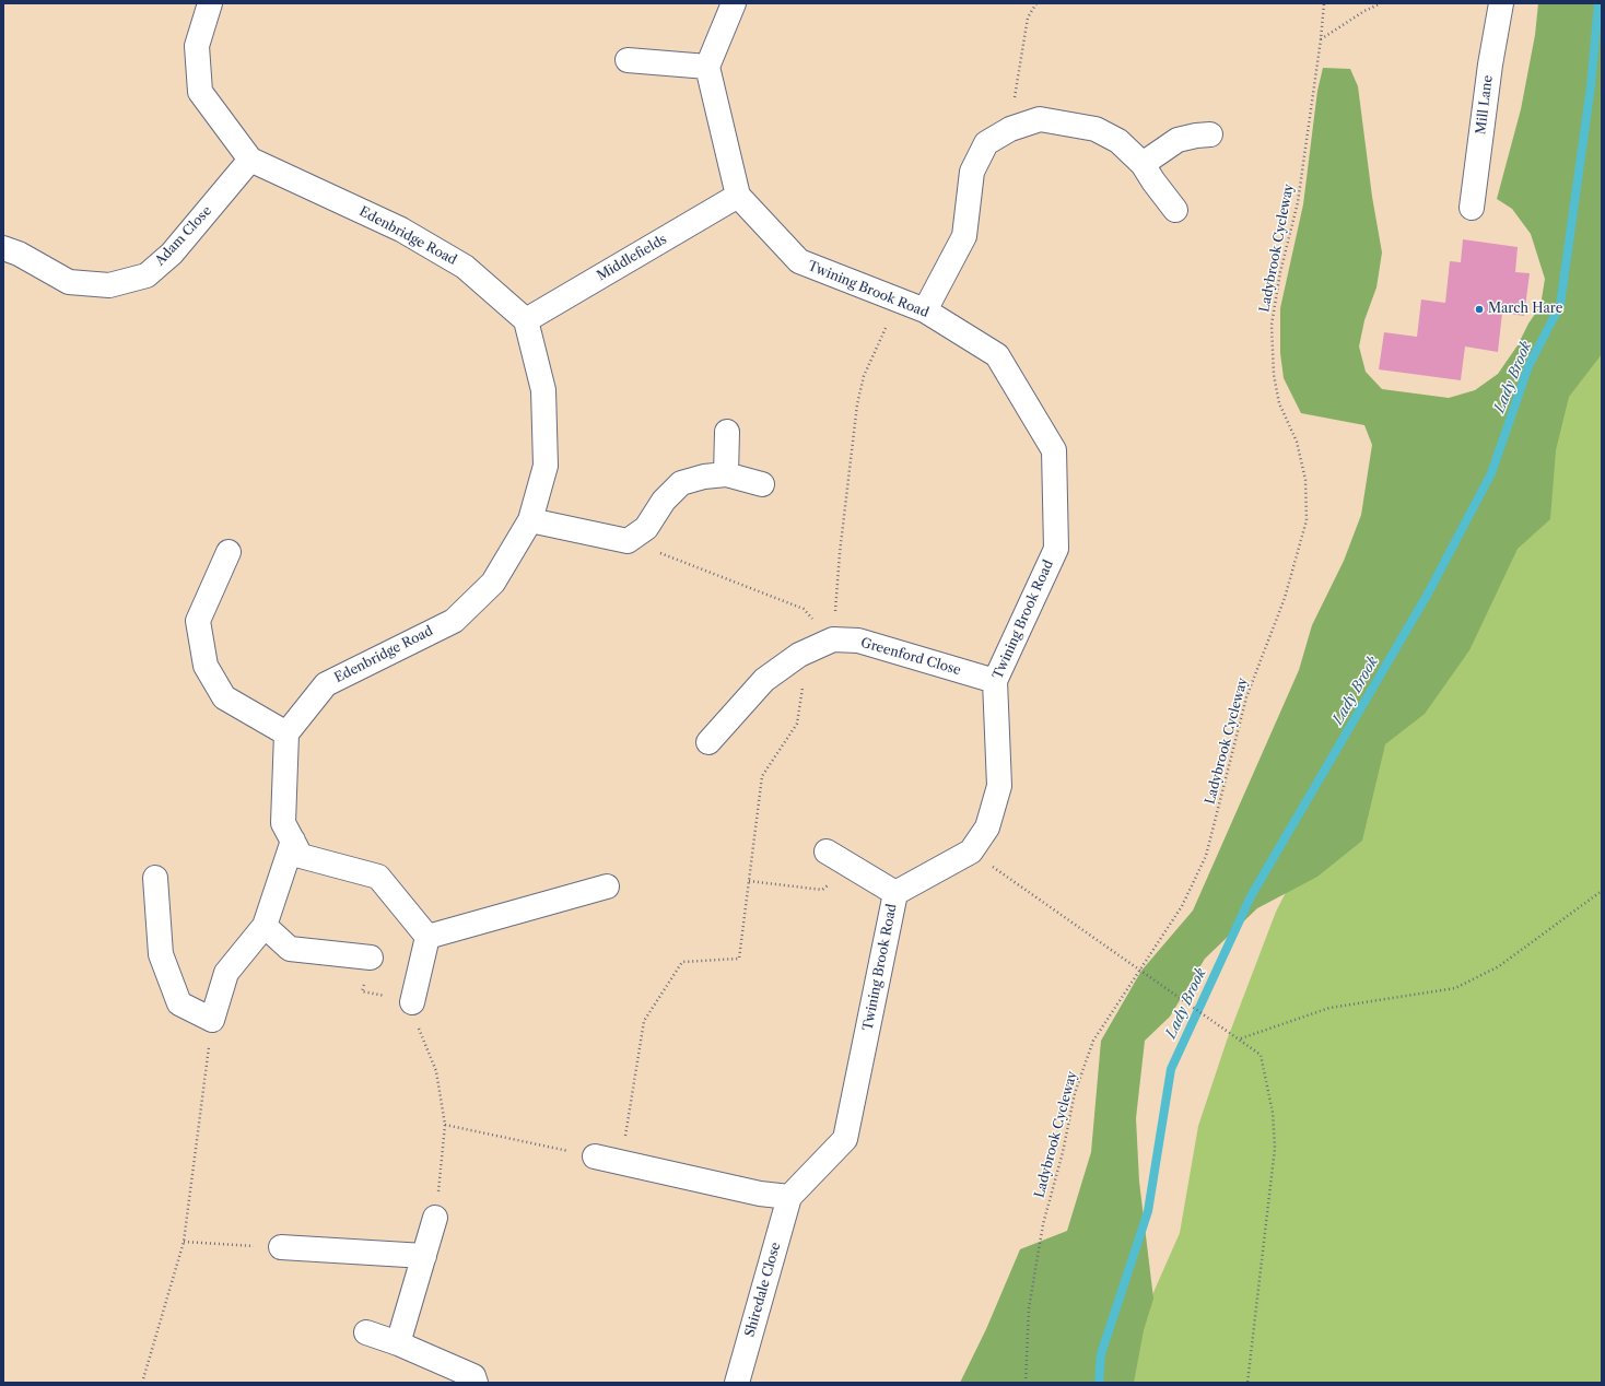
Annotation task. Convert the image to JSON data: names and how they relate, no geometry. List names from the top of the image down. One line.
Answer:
{"streets":{"street":["Mill Lane","Adam Close","Edenbridge Road","Middlefields","Twining Brook Road","Greenford Close","Shiredale Close"],"path":["Ladybrook Cycleway"]},"crossings":[["Adam Close","Edenbridge Road"],["Edenbridge Road","Middlefields"],["Middlefields","Twining Brook Road"],["Twining Brook Road","Greenford Close"],["Twining Brook Road","Shiredale Close"]],"water":["Lady Brook"],"places":["March Hare"]}
